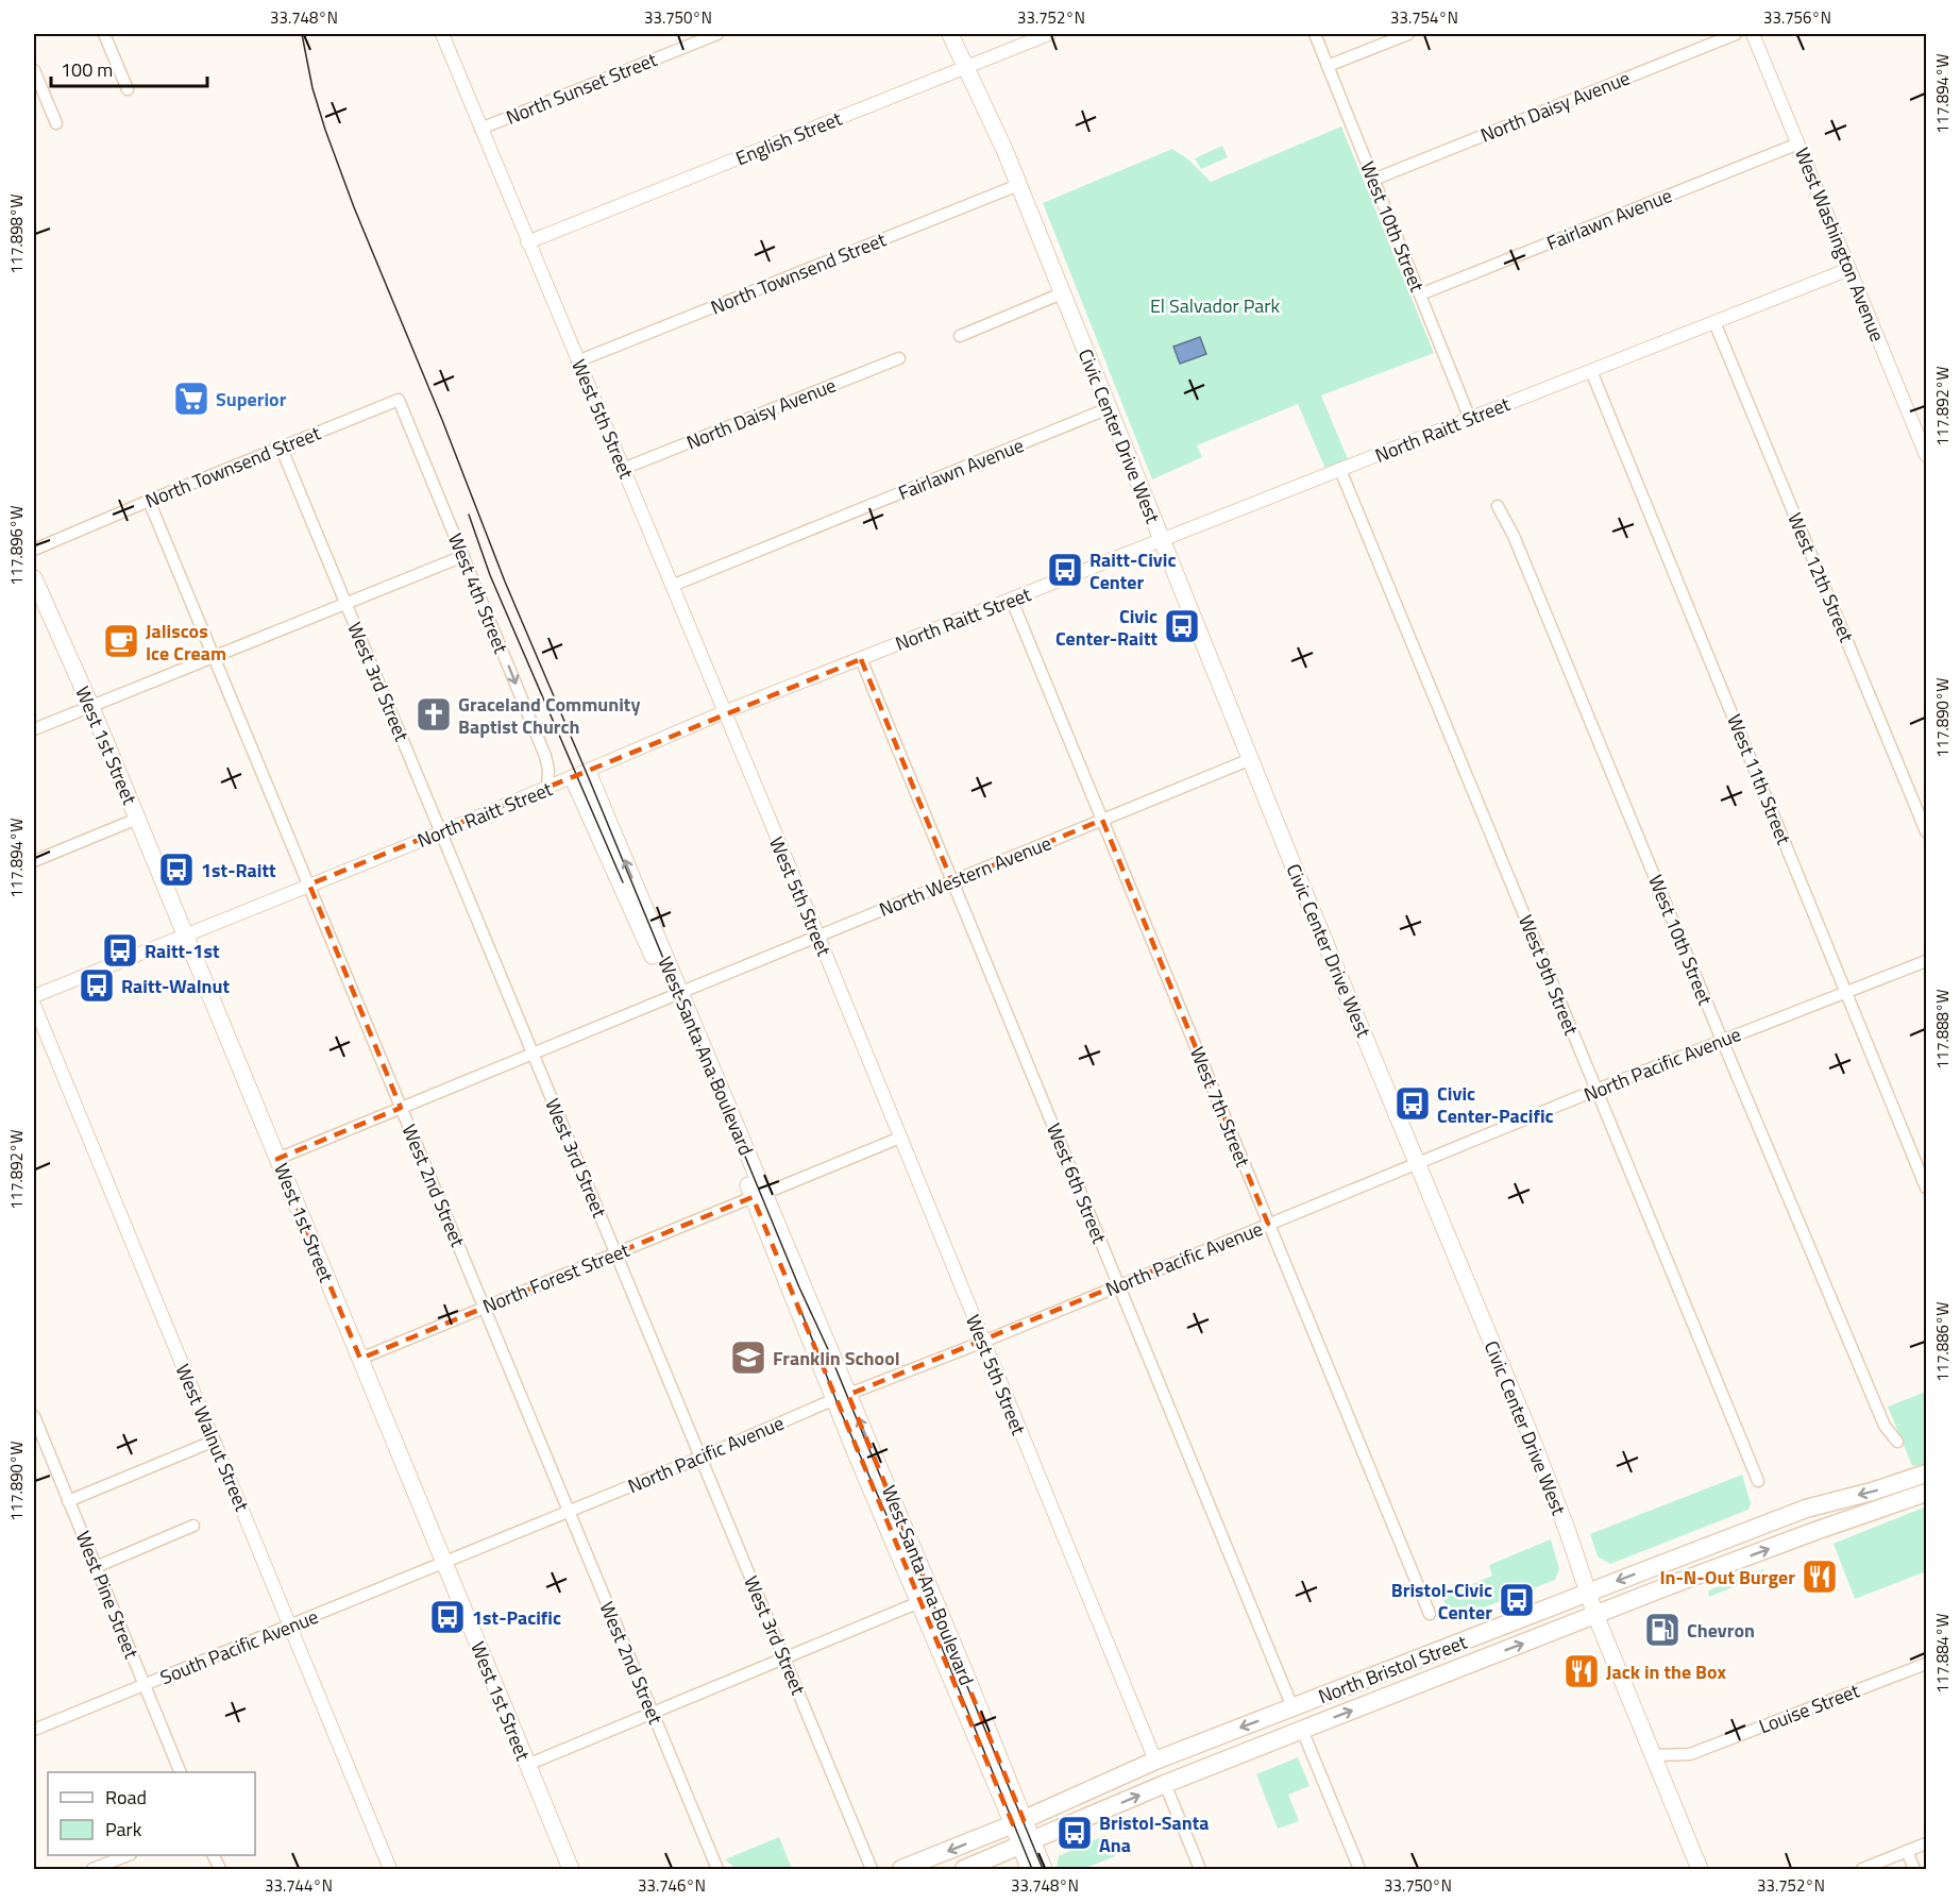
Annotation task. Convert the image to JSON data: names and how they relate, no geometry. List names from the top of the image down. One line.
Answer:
{"streets":{"main road":["Civic Center Drive West","West 1st Street","West Santa Ana Boulevard","North Bristol Street"],"street":["North Sunset Street","North Daisy Avenue","English Street","Fairlawn Avenue","West 10th Street","West Washington Avenue","North Townsend Street","West 5th Street","North Raitt Street","West 12th Street","West 4th Street","West 3rd Street","West 11th Street","North Western Avenue","West 9th Street","North Pacific Avenue","West 7th Street","West 6th Street","West 2nd Street","North Forest Street","West Walnut Street","West Pine Street","South Pacific Avenue","Louise Street"]},"crossings":[["North Sunset Street","West 5th Street"],["North Daisy Avenue","West 10th Street"],["North Daisy Avenue","West 5th Street"],["English Street","West 5th Street"],["English Street","Civic Center Drive West"],["Fairlawn Avenue","West 10th Street"],["Fairlawn Avenue","West Washington Avenue"],["Fairlawn Avenue","West 5th Street"],["Fairlawn Avenue","Civic Center Drive West"],["West 10th Street","North Raitt Street"],["West 10th Street","North Pacific Avenue"],["West Washington Avenue","North Raitt Street"],["North Townsend Street","West 5th Street"],["North Townsend Street","Civic Center Drive West"],["North Townsend Street","West 4th Street"],["North Townsend Street","West 3rd Street"],["North Townsend Street","West 2nd Street"],["West 5th Street","North Raitt Street"],["West 5th Street","North Western Avenue"],["West 5th Street","North Pacific Avenue"],["West 5th Street","North Forest Street"],["West 5th Street","North Bristol Street"],["North Raitt Street","Civic Center Drive West"],["North Raitt Street","West 12th Street"],["North Raitt Street","West 4th Street"],["North Raitt Street","West 3rd Street"],["North Raitt Street","West 1st Street"],["North Raitt Street","West 11th Street"],["North Raitt Street","West 9th Street"],["North Raitt Street","West Santa Ana Boulevard"],["North Raitt Street","West 7th Street"],["North Raitt Street","West 6th Street"],["North Raitt Street","West 2nd Street"],["Civic Center Drive West","North Western Avenue"],["Civic Center Drive West","North Pacific Avenue"],["Civic Center Drive West","North Bristol Street"],["Civic Center Drive West","Louise Street"],["West 3rd Street","North Western Avenue"],["West 3rd Street","North Pacific Avenue"],["West 3rd Street","North Forest Street"],["West 1st Street","North Western Avenue"],["West 1st Street","North Pacific Avenue"],["West 1st Street","North Forest Street"],["West 1st Street","South Pacific Avenue"],["West 11th Street","North Pacific Avenue"],["North Western Avenue","West Santa Ana Boulevard"],["North Western Avenue","West 7th Street"],["North Western Avenue","West 6th Street"],["North Western Avenue","West 2nd Street"],["West 9th Street","North Pacific Avenue"],["West Santa Ana Boulevard","North Pacific Avenue"],["West Santa Ana Boulevard","North Forest Street"],["West Santa Ana Boulevard","North Bristol Street"],["North Pacific Avenue","West 7th Street"],["North Pacific Avenue","West 6th Street"],["North Pacific Avenue","West 2nd Street"],["North Pacific Avenue","South Pacific Avenue"],["West 6th Street","North Bristol Street"],["West 2nd Street","North Forest Street"],["West Walnut Street","South Pacific Avenue"],["West Pine Street","South Pacific Avenue"]],"one_way":["West 4th Street"],"parks":["El Salvador Park"],"places":{"supermarket":["Superior"],"bus stop":["Raitt-Civic Center","Civic Center-Raitt","1st-Raitt","Raitt-1st","Raitt-Walnut","Civic Center-Pacific","Bristol-Civic Center","1st-Pacific","Bristol-Santa Ana"],"cafe":["Jaliscos Ice Cream"],"church":["Graceland Community Baptist Church"],"school or university":["Franklin School"],"restaurant":["In-N-Out Burger","Jack in the Box"],"fuel station":["Chevron"]},"legend":["Road","Park"],"scale_bar":"100 m","coordinates":["33.748°N","33.750°N","33.752°N","33.754°N","33.756°N","117.894°W","117.898°W","117.892°W","117.896°W","117.890°W","117.888°W","117.886°W","117.884°W","33.744°N","33.746°N"]}
